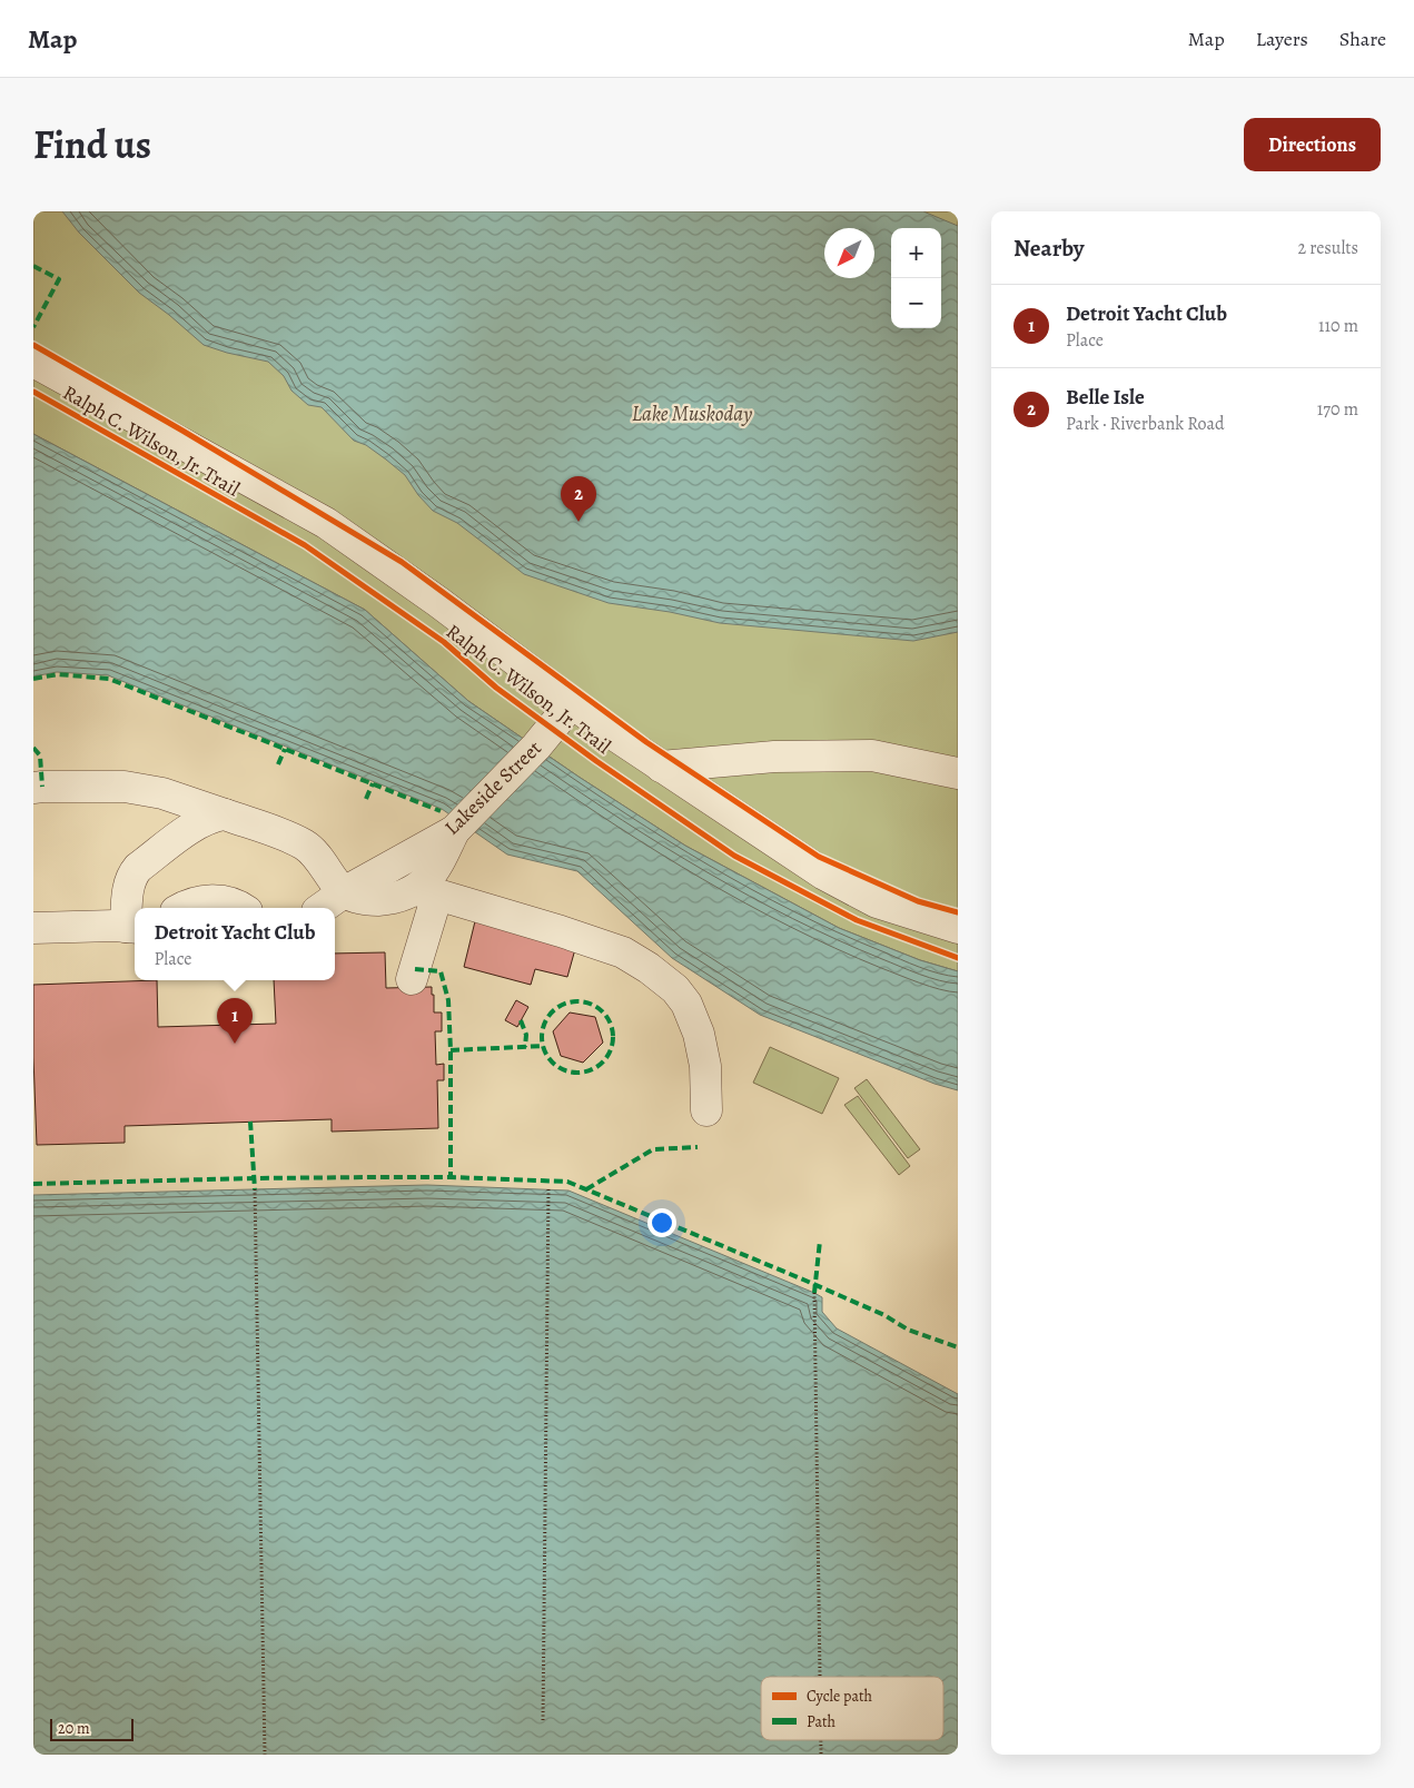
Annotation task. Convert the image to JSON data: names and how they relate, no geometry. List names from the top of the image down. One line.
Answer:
{"streets":{"street":["Lakeside Street"],"cycle path":["Ralph C. Wilson, Jr. Trail"]},"water":["Lake Muskoday"],"legend":["Cycle path","Path"],"scale_bar":"20 m","north":"bottom left","page":{"header":"Map","nav":["Map","Layers","Share"],"title":"Find us","buttons":"Directions","heading":["Nearby","2 results"],"map_buttons":["+","−"],"list":[{"mark":"1","name":"Detroit Yacht Club","note":"Place","value":"110 m"},{"mark":"2","name":"Belle Isle","note":"Park · Riverbank Road","value":"170 m"}],"pins":["2","1"],"popup":["Detroit Yacht Club","Place"],"scale":"20 m"}}
